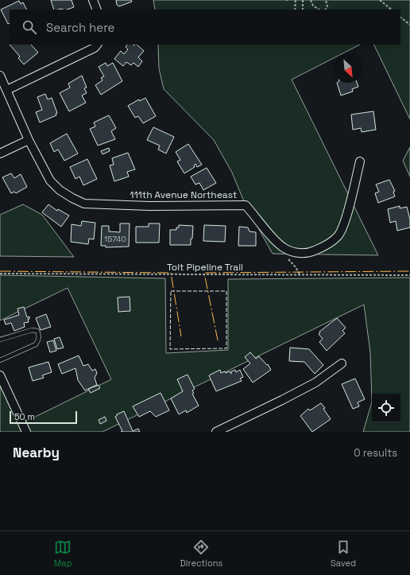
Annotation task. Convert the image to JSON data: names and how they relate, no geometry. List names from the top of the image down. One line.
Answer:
{"streets":{"street":["111th Avenue Northeast"],"path":["Tolt Pipeline Trail"]},"house_numbers":["15740"],"scale_bar":"50 m","north":"bottom right","page":{"search":"Search here","scale":"50 m","heading":["Nearby","0 results"],"nav":["Map","Directions","Saved"]}}
